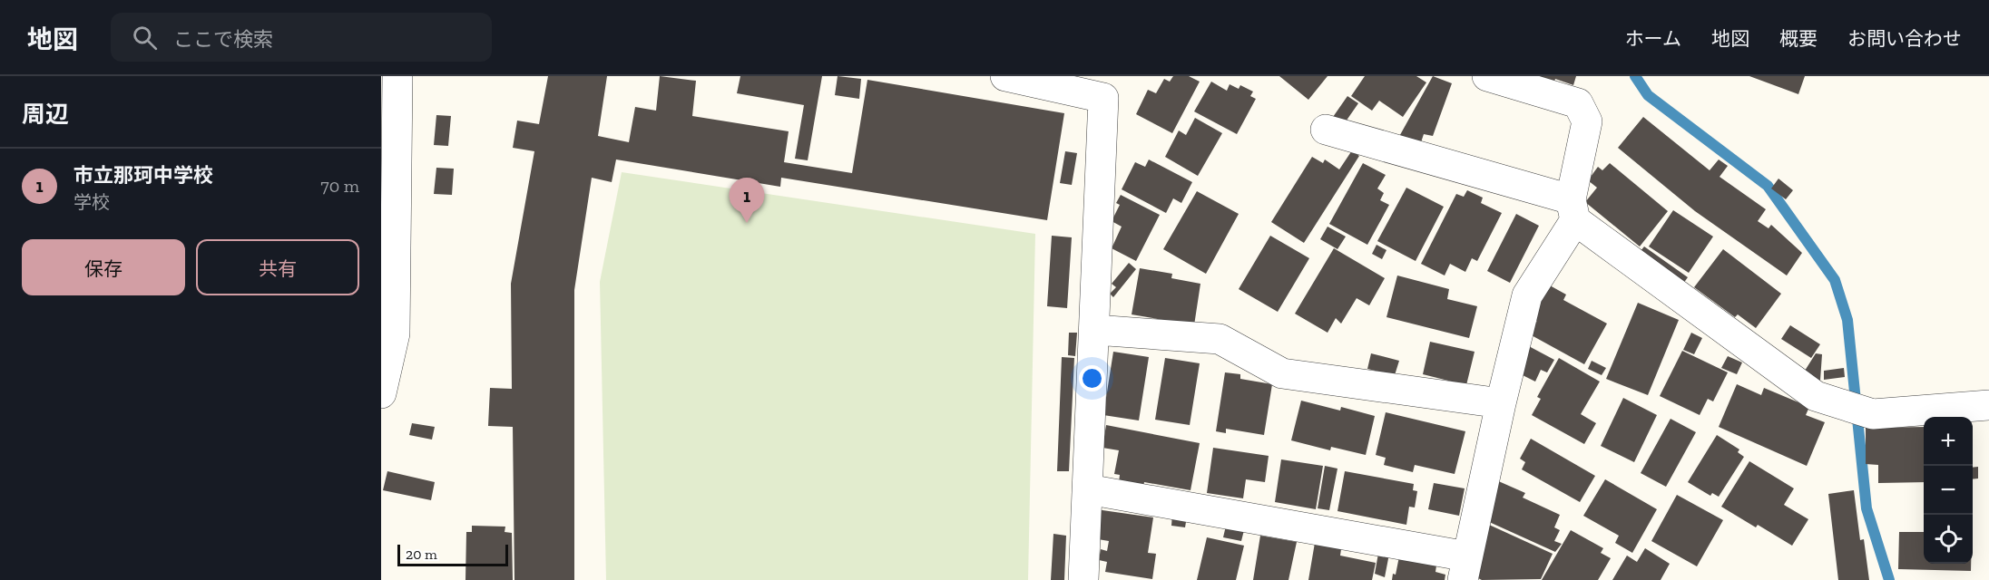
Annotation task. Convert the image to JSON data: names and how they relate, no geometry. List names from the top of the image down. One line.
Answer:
{"scale_bar":"20 m","page":{"header":"地図","search":"ここで検索","nav":["ホーム","地図","概要","お問い合わせ"],"heading":"周辺","list":[{"mark":"1","name":"市立那珂中学校","note":"学校","value":"70 m"}],"pins":"1","buttons":["保存","共有"],"map_buttons":["+","−"],"scale":"20 m"}}
